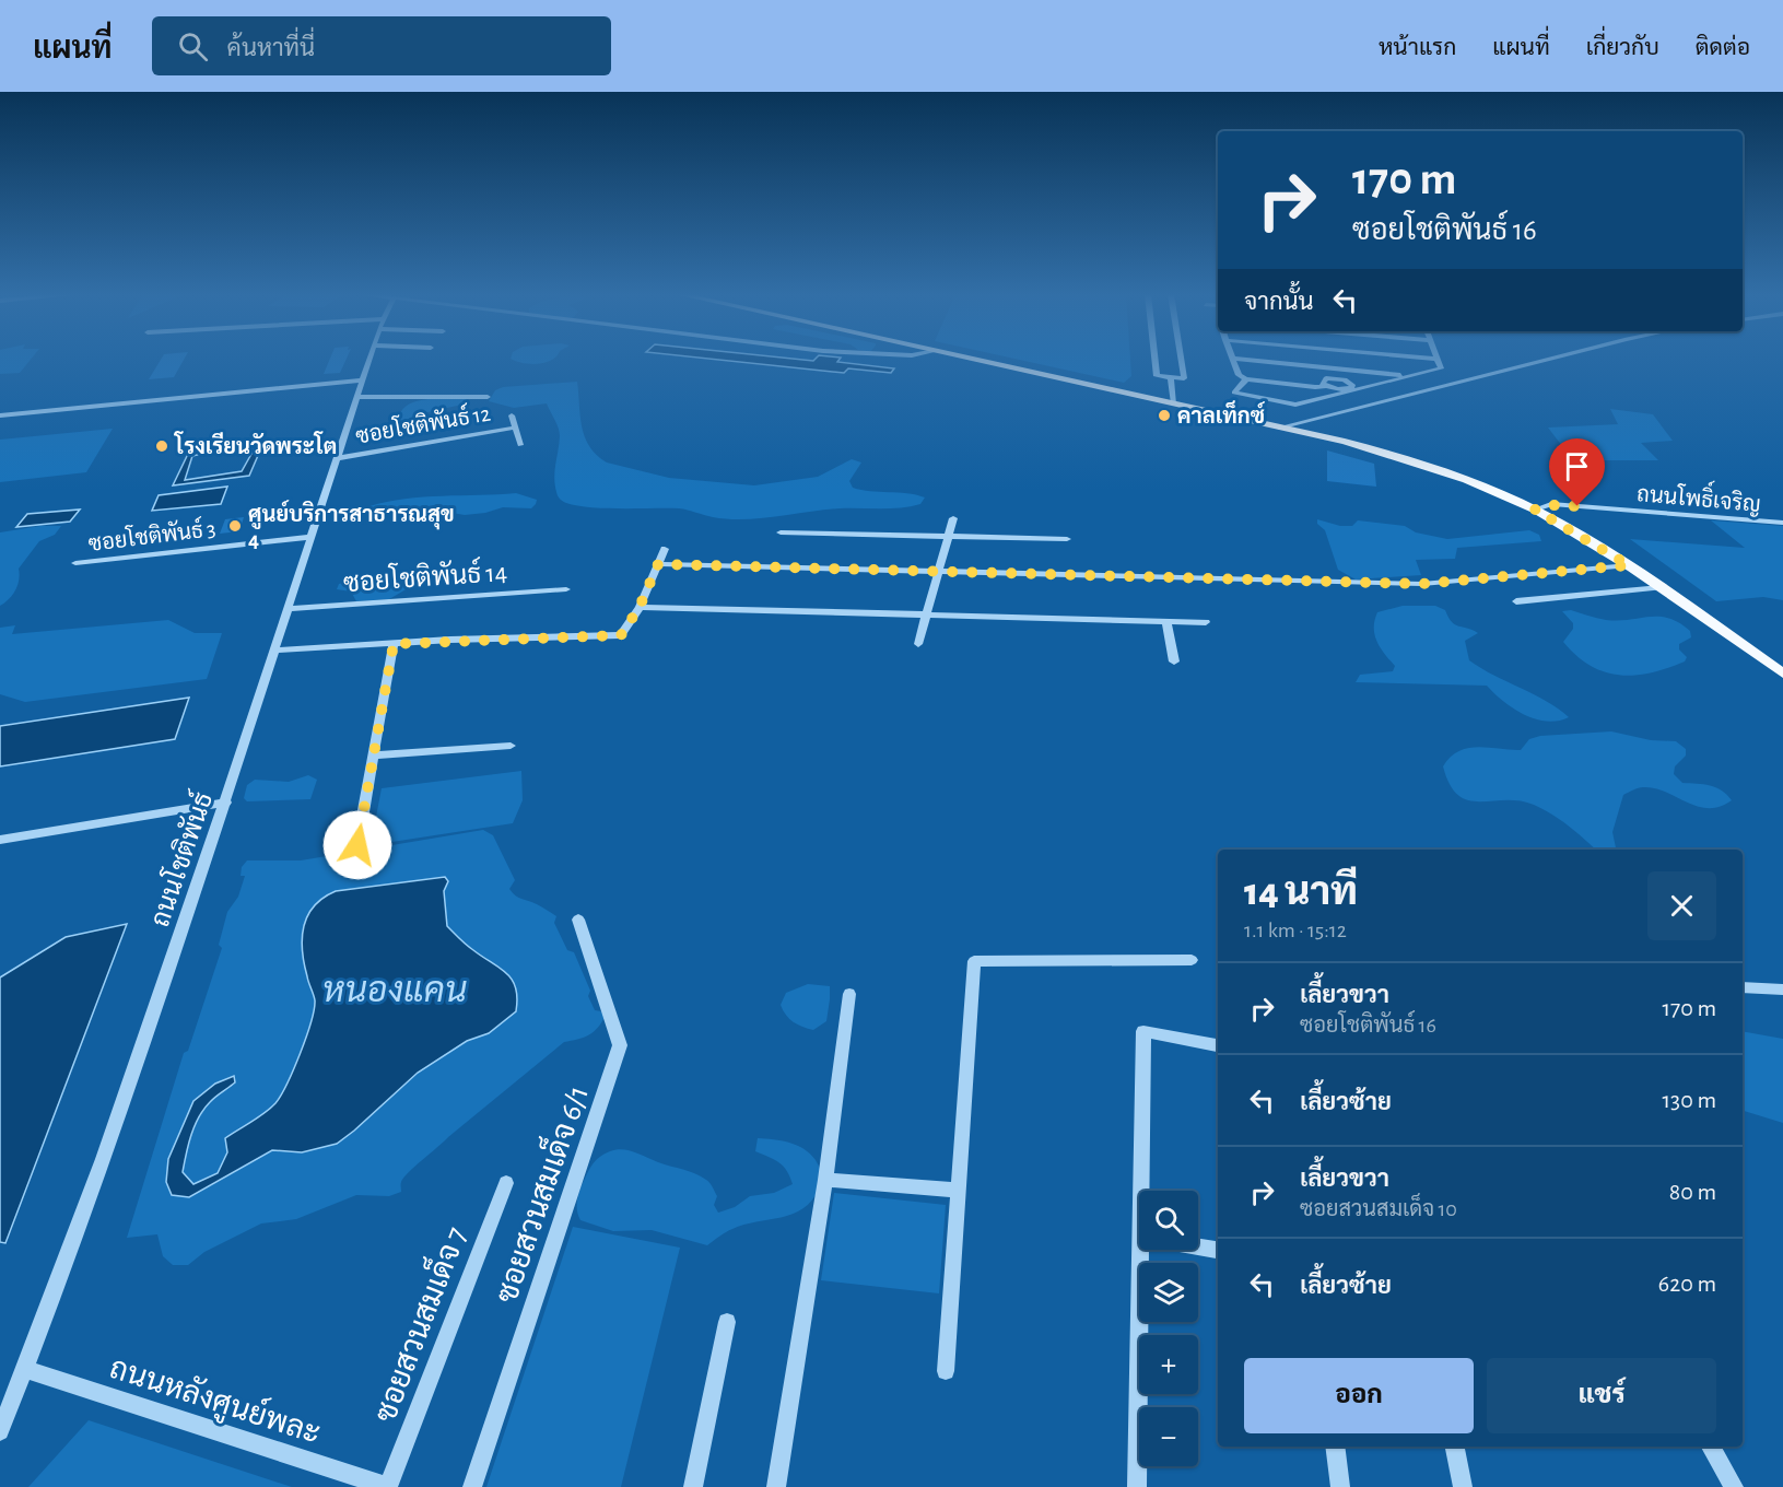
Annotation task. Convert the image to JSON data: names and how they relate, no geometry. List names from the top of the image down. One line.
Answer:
{"streets":{"street":["ซอยโชติพันธ์ 12","ถนนโพธิ์เจริญ","ซอยโชติพันธ์ 3","ซอยโชติพันธ์ 14","ถนนโชติพันธ์","ซอยสวนสมเด็จ 6/1","ซอยสวนสมเด็จ 7","ถนนหลังศูนย์พละ"]},"crossings":[["ซอยโชติพันธ์ 12","ถนนโชติพันธ์"],["ซอยโชติพันธ์ 3","ถนนโชติพันธ์"],["ซอยโชติพันธ์ 14","ถนนโชติพันธ์"],["ถนนโชติพันธ์","ถนนหลังศูนย์พละ"],["ซอยสวนสมเด็จ 7","ถนนหลังศูนย์พละ"]],"water":["หนองแคน"],"places":["คาลเท็กซ์","โรงเรียนวัดพระโต","ศูนย์บริการสาธารณสุข 4"],"page":{"header":"แผนที่","search":"ค้นหาที่นี่","nav":["หน้าแรก","แผนที่","เกี่ยวกับ","ติดต่อ"],"turn":["170 m","ซอยโชติพันธ์ 16"],"then":"จากนั้น","heading":["14 นาที","1.1 km · 15:12"],"list":[{"name":"เลี้ยวขวา","note":"ซอยโชติพันธ์ 16","value":"170 m"},{"name":"เลี้ยวซ้าย","value":"130 m"},{"name":"เลี้ยวขวา","note":"ซอยสวนสมเด็จ 10","value":"80 m"},{"name":"เลี้ยวซ้าย","value":"620 m"}],"map_buttons":["+","−"],"buttons":["ออก","แชร์"]}}
